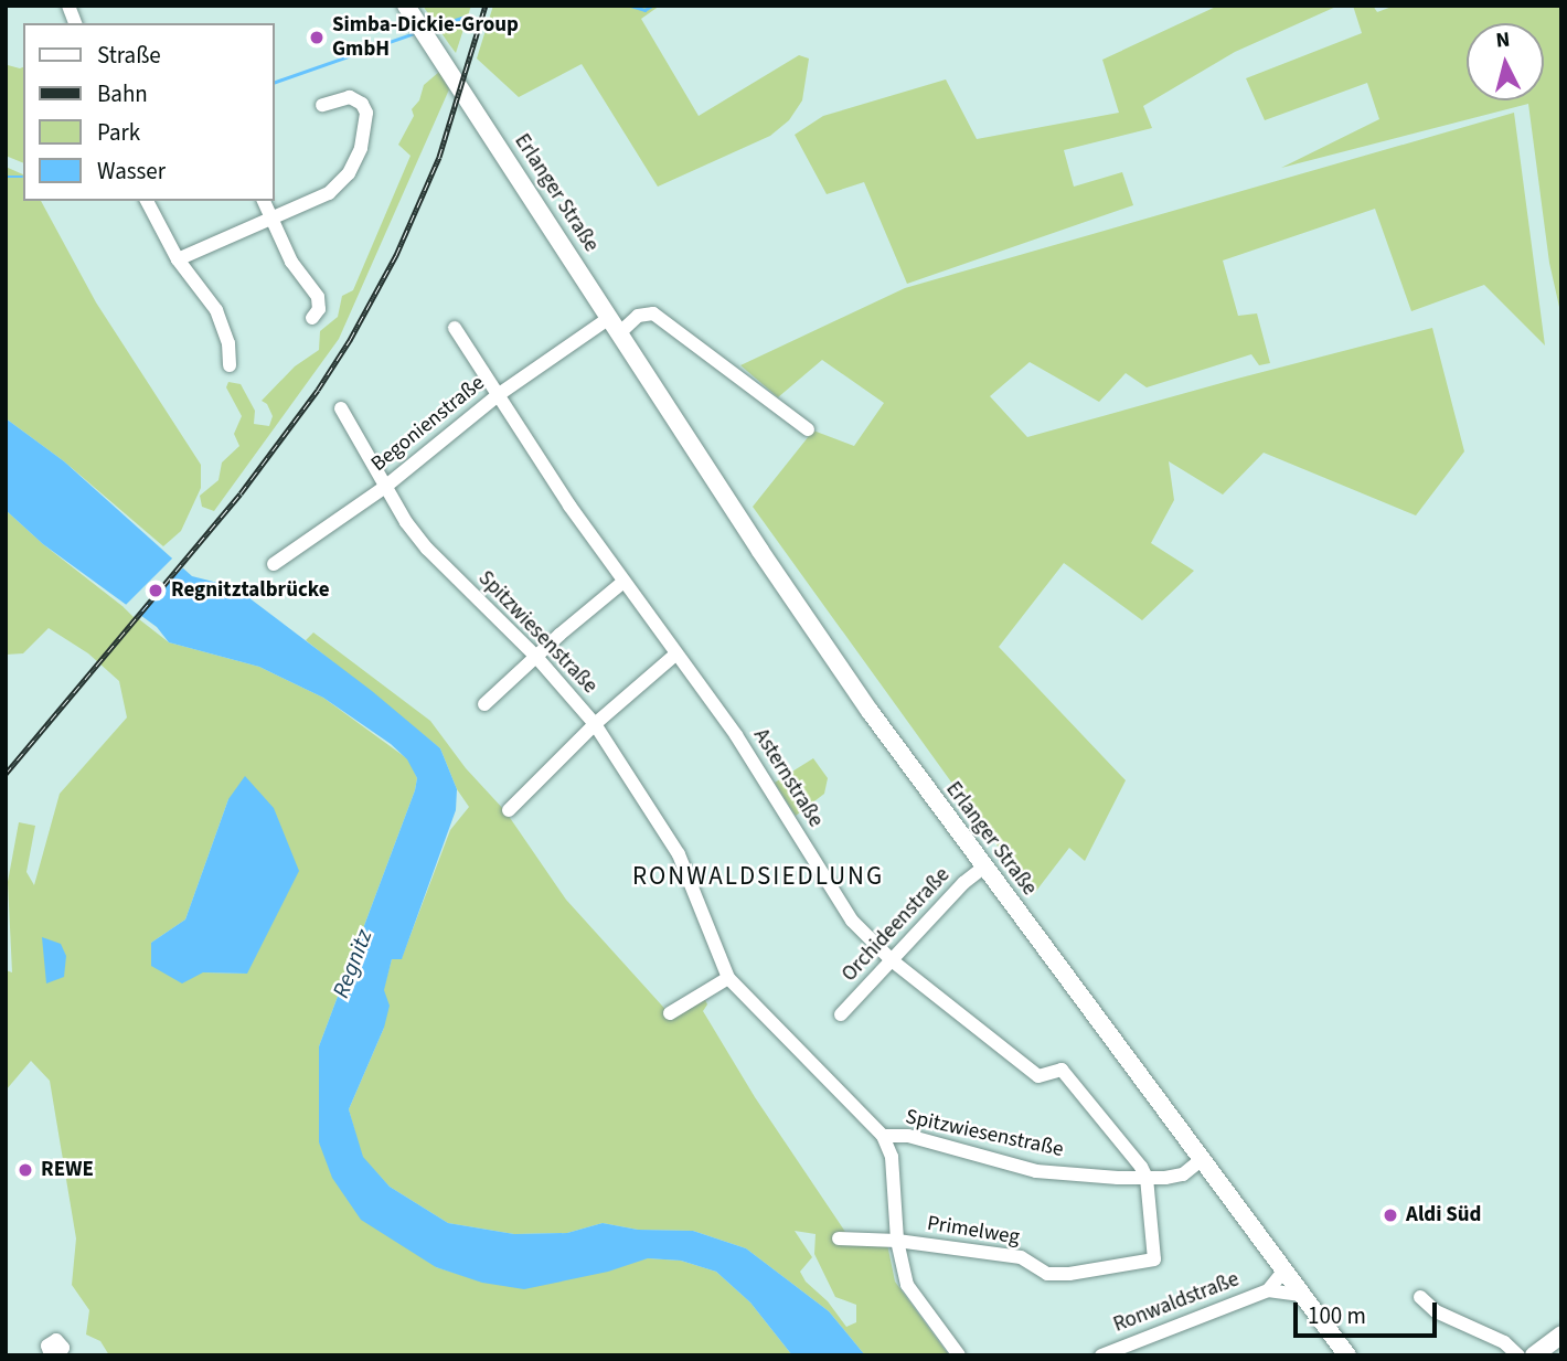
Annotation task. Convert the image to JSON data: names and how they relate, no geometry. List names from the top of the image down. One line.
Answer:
{"streets":{"main road":["Erlanger Straße"],"street":["Begonienstraße","Spitzwiesenstraße","Asternstraße","Orchideenstraße","Primelweg","Ronwaldstraße"]},"crossings":[["Erlanger Straße","Begonienstraße"],["Erlanger Straße","Spitzwiesenstraße"],["Erlanger Straße","Orchideenstraße"],["Erlanger Straße","Ronwaldstraße"],["Begonienstraße","Spitzwiesenstraße"],["Begonienstraße","Asternstraße"],["Spitzwiesenstraße","Asternstraße"],["Spitzwiesenstraße","Primelweg"],["Asternstraße","Orchideenstraße"],["Asternstraße","Primelweg"]],"districts":["RONWALDSIEDLUNG"],"water":["Regnitz"],"places":["Simba-Dickie-Group GmbH","Regnitztalbrücke","REWE","Aldi Süd"],"legend":["Straße","Bahn","Park","Wasser"],"scale_bar":"100 m","north":"top"}
